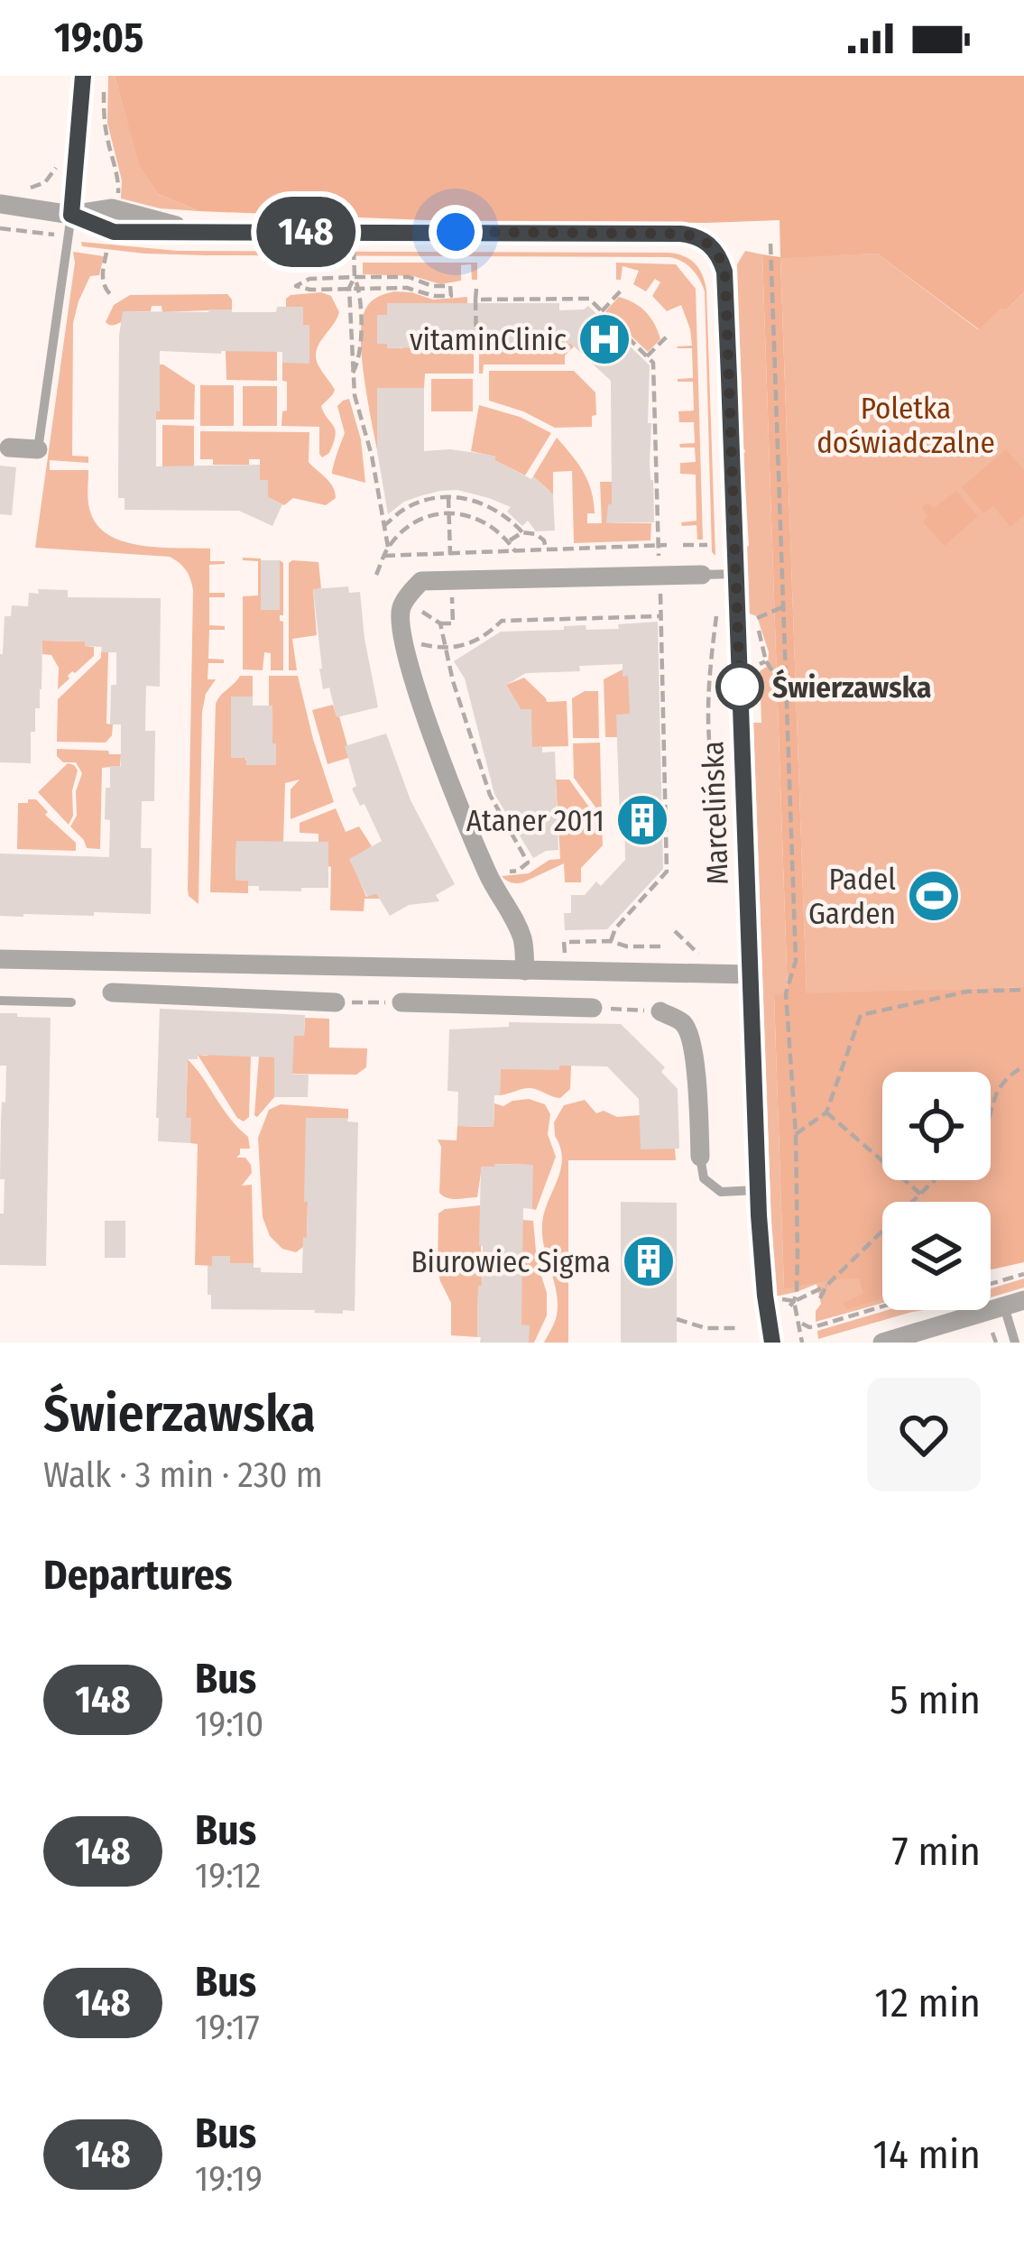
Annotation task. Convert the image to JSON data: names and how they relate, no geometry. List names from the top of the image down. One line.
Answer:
{"streets":{"street":["Marcelińska"]},"parks":["Poletka doświadczalne"],"places":{"hospital":["vitaminClinic"],"other":["Świerzawska"],"building":["Ataner 2011","Biurowiec Sigma"],"sports":["Padel Garden"]},"lines":["bus line 148"],"page":{"status":"19:05","on_map":"148","heading":[["Świerzawska","Walk · 3 min · 230 m"],"Departures"],"list":[{"mark":"148","name":"Bus","note":"19:10","value":"5 min"},{"mark":"148","name":"Bus","note":"19:12","value":"7 min"},{"mark":"148","name":"Bus","note":"19:17","value":"12 min"},{"mark":"148","name":"Bus","note":"19:19","value":"14 min"}]}}
